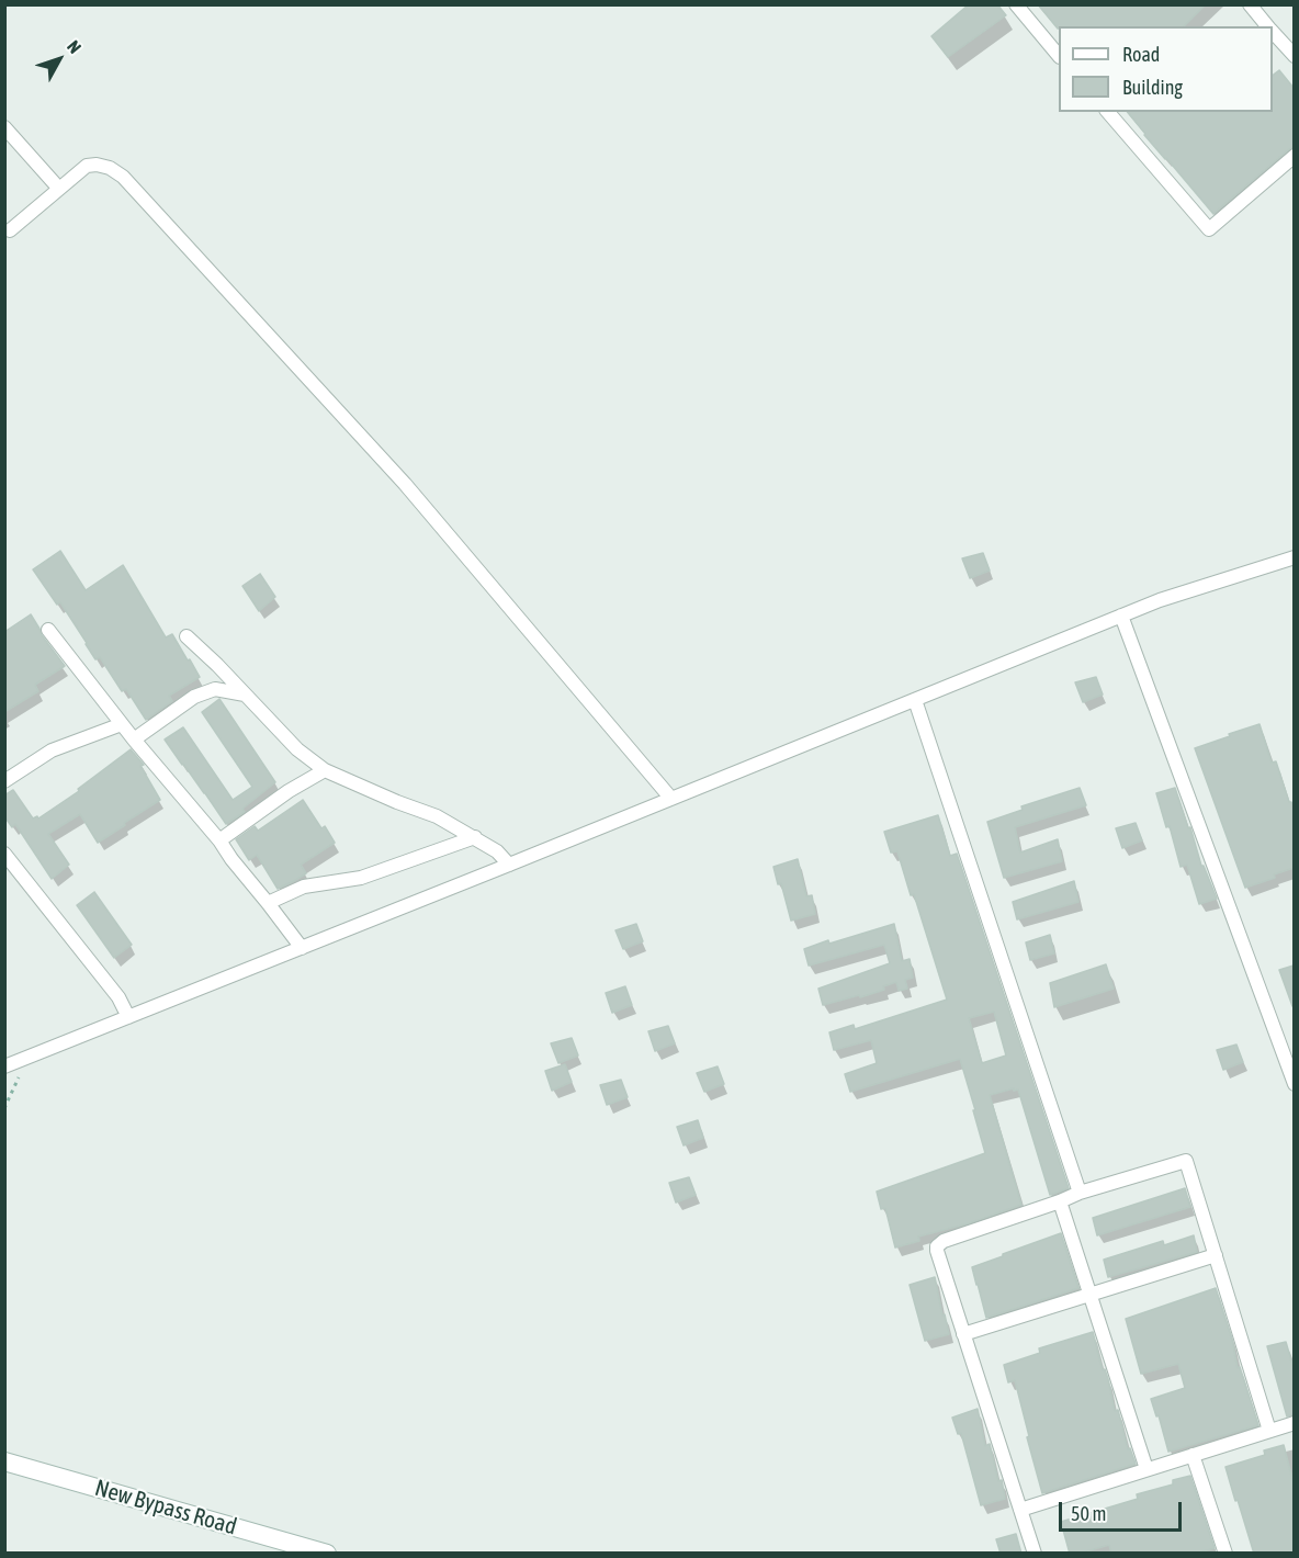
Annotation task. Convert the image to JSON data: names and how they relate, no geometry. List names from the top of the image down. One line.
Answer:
{"streets":{"main road":["New Bypass Road"]},"legend":["Road","Building"],"scale_bar":"50 m","north":"top right"}
